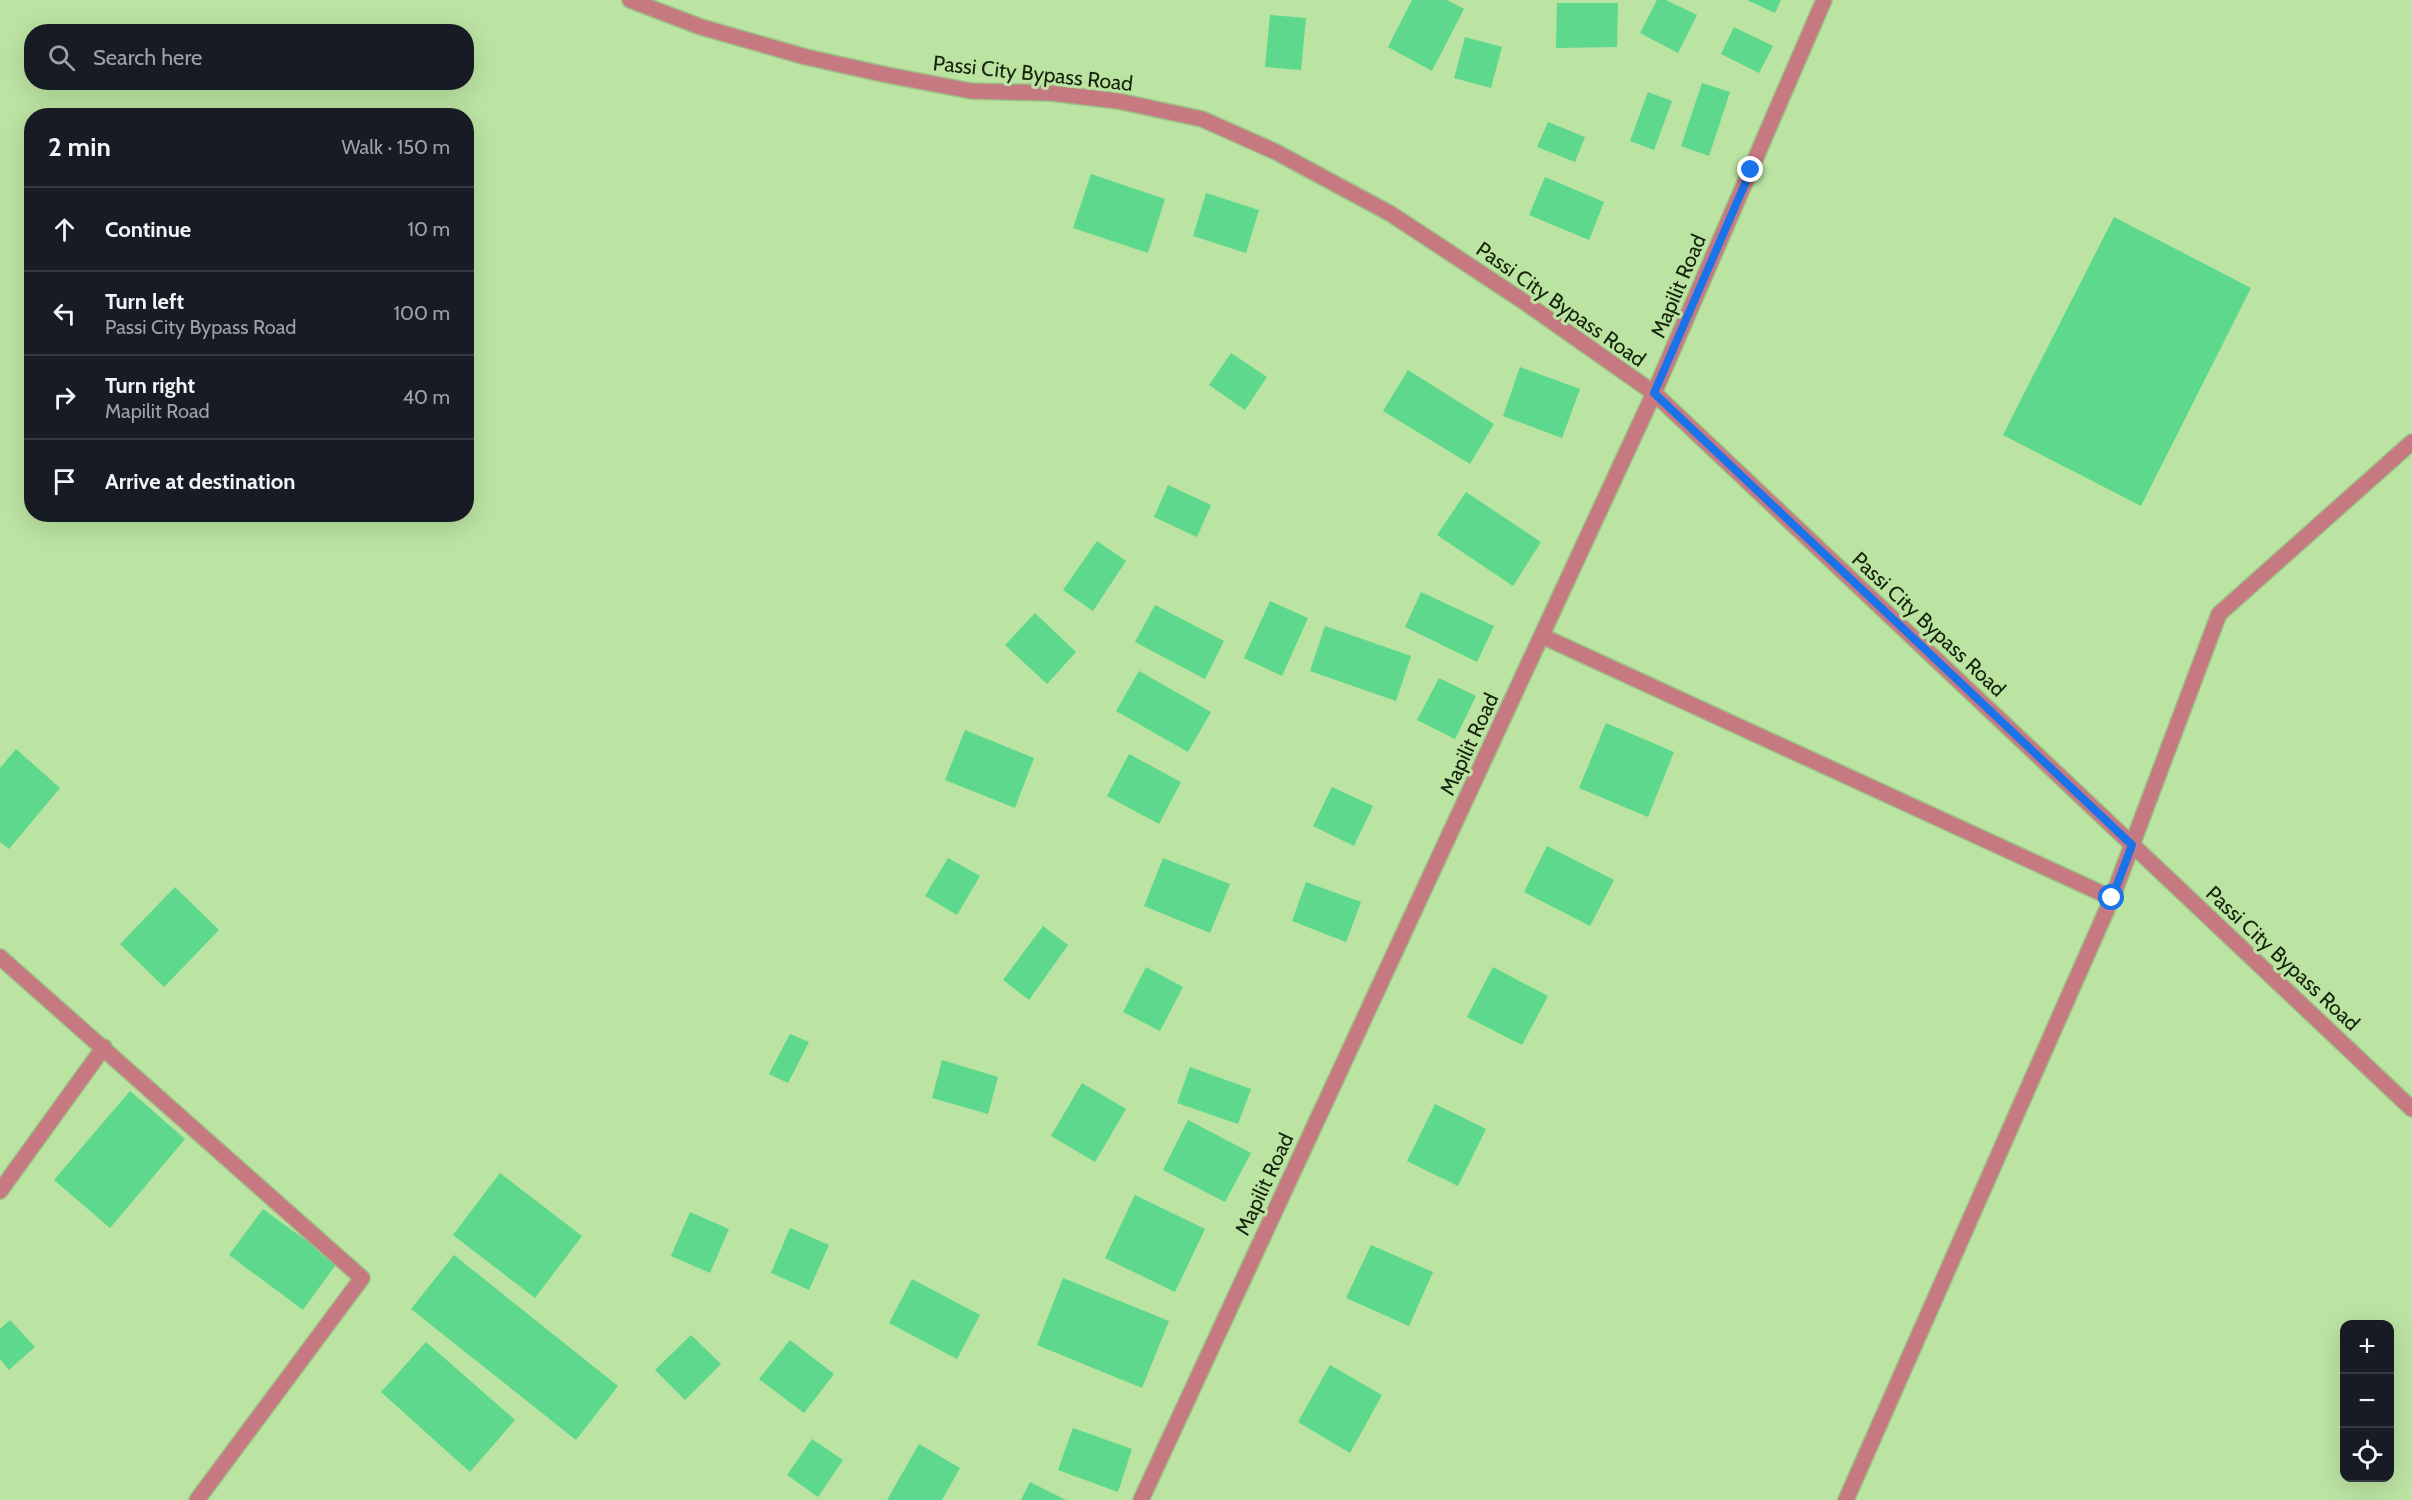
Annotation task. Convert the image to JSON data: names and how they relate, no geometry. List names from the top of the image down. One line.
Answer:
{"streets":{"street":["Passi City Bypass Road","Mapilit Road"]},"crossings":[["Passi City Bypass Road","Mapilit Road"]],"page":{"search":"Search here","heading":["2 min","Walk · 150 m"],"list":[["Continue","10 m"],["Turn left","Passi City Bypass Road","100 m"],["Turn right","Mapilit Road","40 m"],"Arrive at destination"],"map_buttons":["+","−"]}}
